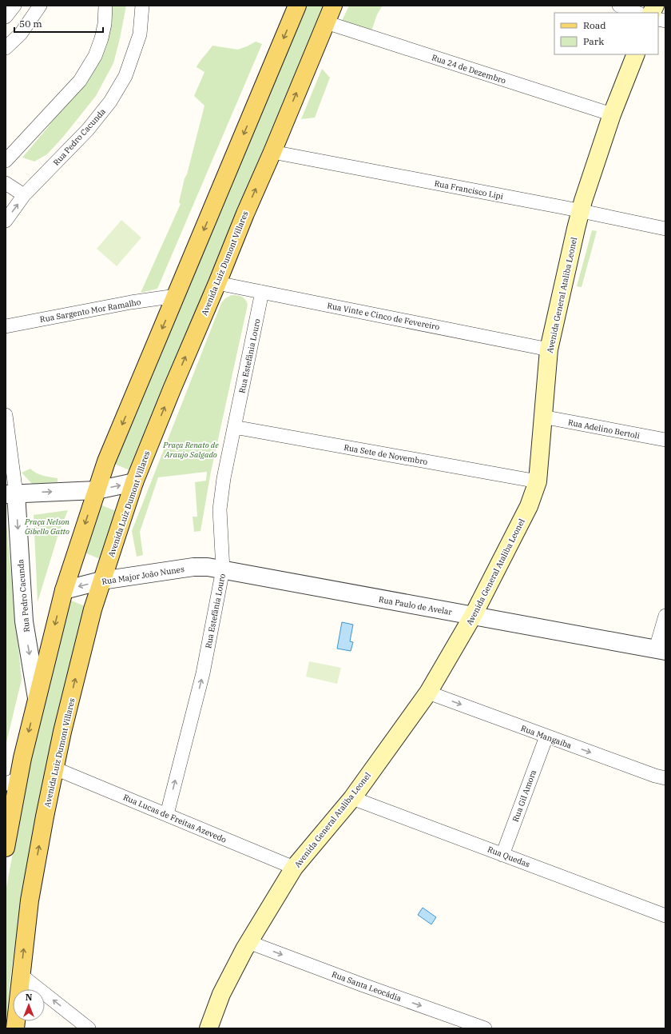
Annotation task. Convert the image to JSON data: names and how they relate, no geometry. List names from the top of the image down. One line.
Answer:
{"streets":{"main road":["Avenida Luiz Dumont Villares","Avenida General Ataliba Leonel"],"street":["Rua 24 de Dezembro","Rua Pedro Cacunda","Rua Francisco Lipi","Rua Sargento Mor Ramalho","Rua Vinte e Cinco de Fevereiro","Rua Estefânia Louro","Rua Adelino Bertoli","Rua Sete de Novembro","Rua Major João Nunes","Rua Paulo de Avelar","Rua Mangaíba","Rua Gil Amora","Rua Lucas de Freitas Azevedo","Rua Quedas","Rua Santa Leocádia"]},"crossings":[["Rua 24 de Dezembro","Avenida Luiz Dumont Villares"],["Rua 24 de Dezembro","Avenida General Ataliba Leonel"],["Rua Francisco Lipi","Avenida Luiz Dumont Villares"],["Rua Francisco Lipi","Avenida General Ataliba Leonel"],["Avenida Luiz Dumont Villares","Rua Vinte e Cinco de Fevereiro"],["Avenida Luiz Dumont Villares","Rua Major João Nunes"],["Avenida Luiz Dumont Villares","Rua Lucas de Freitas Azevedo"],["Avenida General Ataliba Leonel","Rua Vinte e Cinco de Fevereiro"],["Avenida General Ataliba Leonel","Rua Adelino Bertoli"],["Avenida General Ataliba Leonel","Rua Sete de Novembro"],["Avenida General Ataliba Leonel","Rua Paulo de Avelar"],["Avenida General Ataliba Leonel","Rua Mangaíba"],["Avenida General Ataliba Leonel","Rua Lucas de Freitas Azevedo"],["Avenida General Ataliba Leonel","Rua Quedas"],["Avenida General Ataliba Leonel","Rua Santa Leocádia"],["Rua Vinte e Cinco de Fevereiro","Rua Estefânia Louro"],["Rua Estefânia Louro","Rua Sete de Novembro"],["Rua Estefânia Louro","Rua Major João Nunes"],["Rua Estefânia Louro","Rua Paulo de Avelar"],["Rua Estefânia Louro","Rua Lucas de Freitas Azevedo"],["Rua Major João Nunes","Rua Paulo de Avelar"],["Rua Mangaíba","Rua Gil Amora"],["Rua Gil Amora","Rua Quedas"]],"one_way":["Rua Estefânia Louro","Rua Mangaíba","Rua Santa Leocádia"],"parks":["Praça Renato de Araujo Salgado","Praça Nelson Gibello Gatto"],"legend":["Road","Park"],"scale_bar":"50 m","north":"top"}
